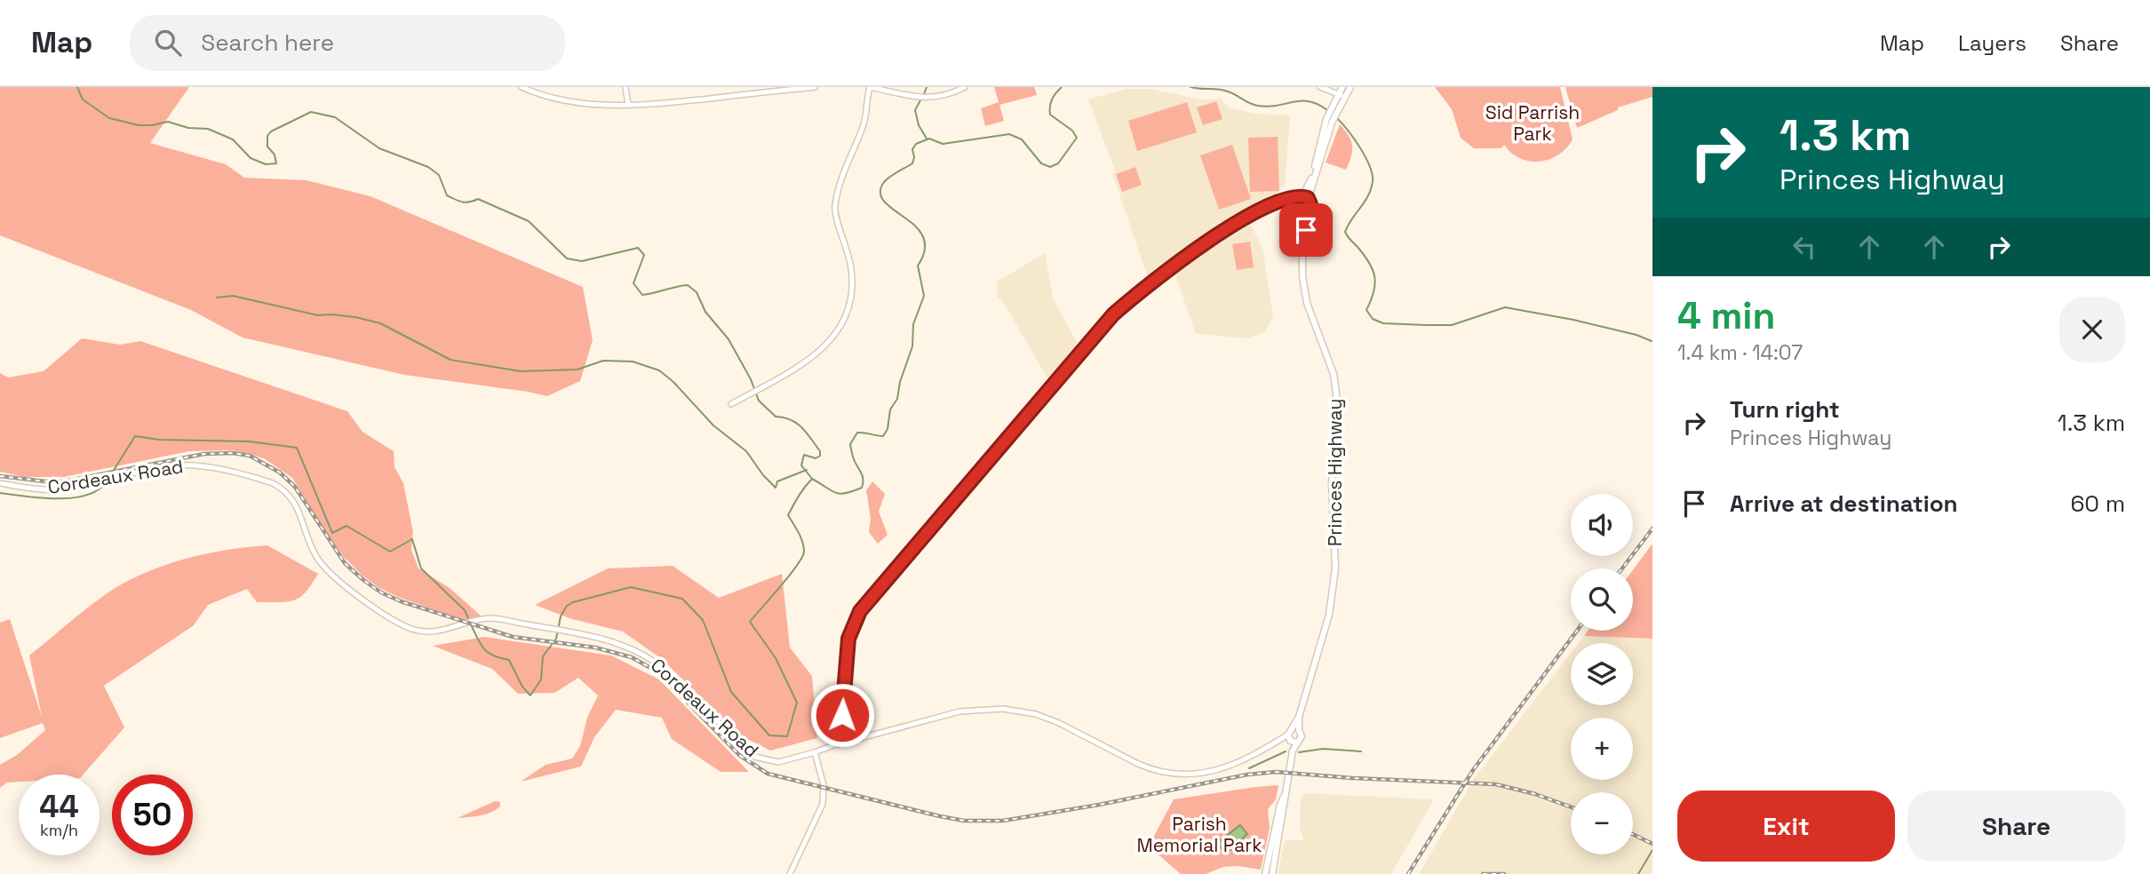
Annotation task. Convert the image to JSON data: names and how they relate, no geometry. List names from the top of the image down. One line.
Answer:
{"streets":{"main road":["Princes Highway"],"street":["Cordeaux Road"]},"crossings":[["Princes Highway","Cordeaux Road"]],"parks":["Sid Parrish Park","Parish Memorial Park"],"page":{"header":"Map","search":"Search here","nav":["Map","Layers","Share"],"turn":["1.3 km","Princes Highway"],"heading":["4 min","1.4 km · 14:07"],"list":[{"name":"Turn right","note":"Princes Highway","value":"1.3 km"},{"name":"Arrive at destination","value":"60 m"}],"map_buttons":["+","−"],"speed":"44 km/h","limit":"50","buttons":["Exit","Share"]}}
